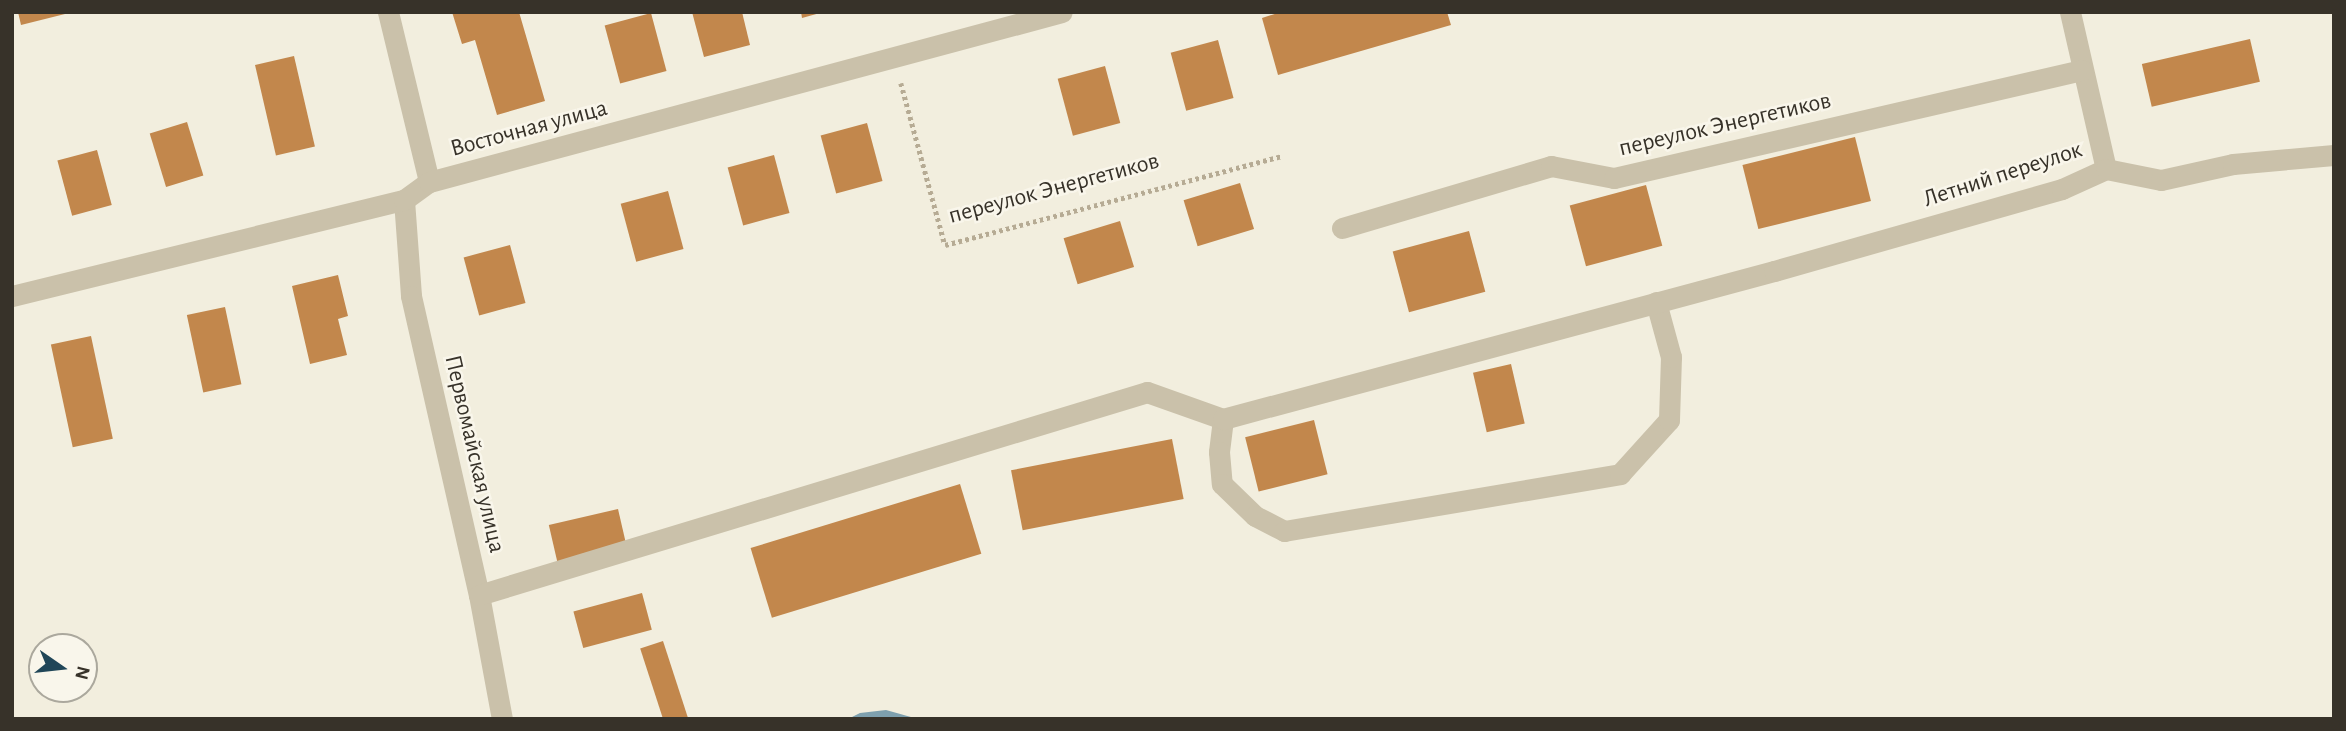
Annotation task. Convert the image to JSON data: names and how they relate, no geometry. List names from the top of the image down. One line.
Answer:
{"streets":{"street":["переулок Энергетиков","Восточная улица","Летний переулок","Первомайская улица"]},"crossings":[["переулок Энергетиков","Восточная улица"],["Восточная улица","Первомайская улица"]],"north":"right"}
